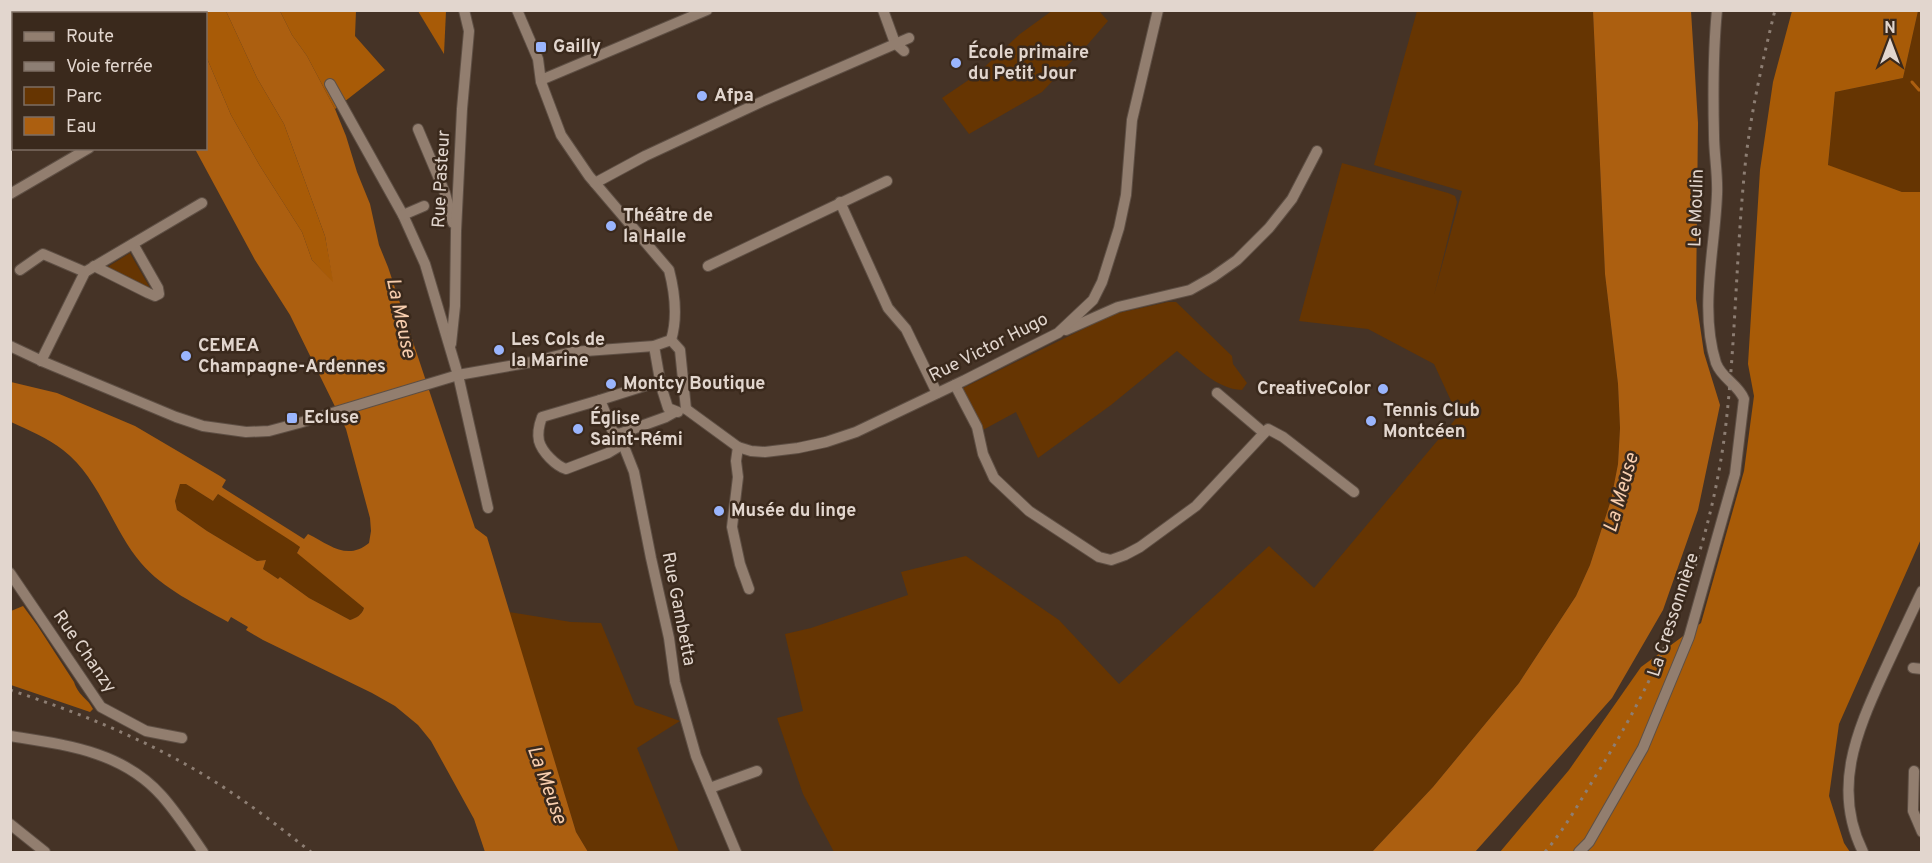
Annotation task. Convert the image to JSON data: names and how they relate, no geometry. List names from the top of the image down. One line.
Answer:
{"streets":{"street":["Rue Pasteur","Le Moulin","Rue Victor Hugo","Rue Gambetta","La Cressonnière","Rue Chanzy"]},"crossings":[["Le Moulin","La Cressonnière"]],"water":["La Meuse"],"places":{"transit":["Gailly","Ecluse"],"other":["École primaire du Petit Jour","Afpa","Théâtre de la Halle","Les Cols de la Marine","CEMEA Champagne-Ardennes","Montcy Boutique","CreativeColor","Tennis Club Montcéen","Église Saint-Rémi","Musée du linge"]},"legend":["Route","Voie ferrée","Parc","Eau"],"north":"top"}
